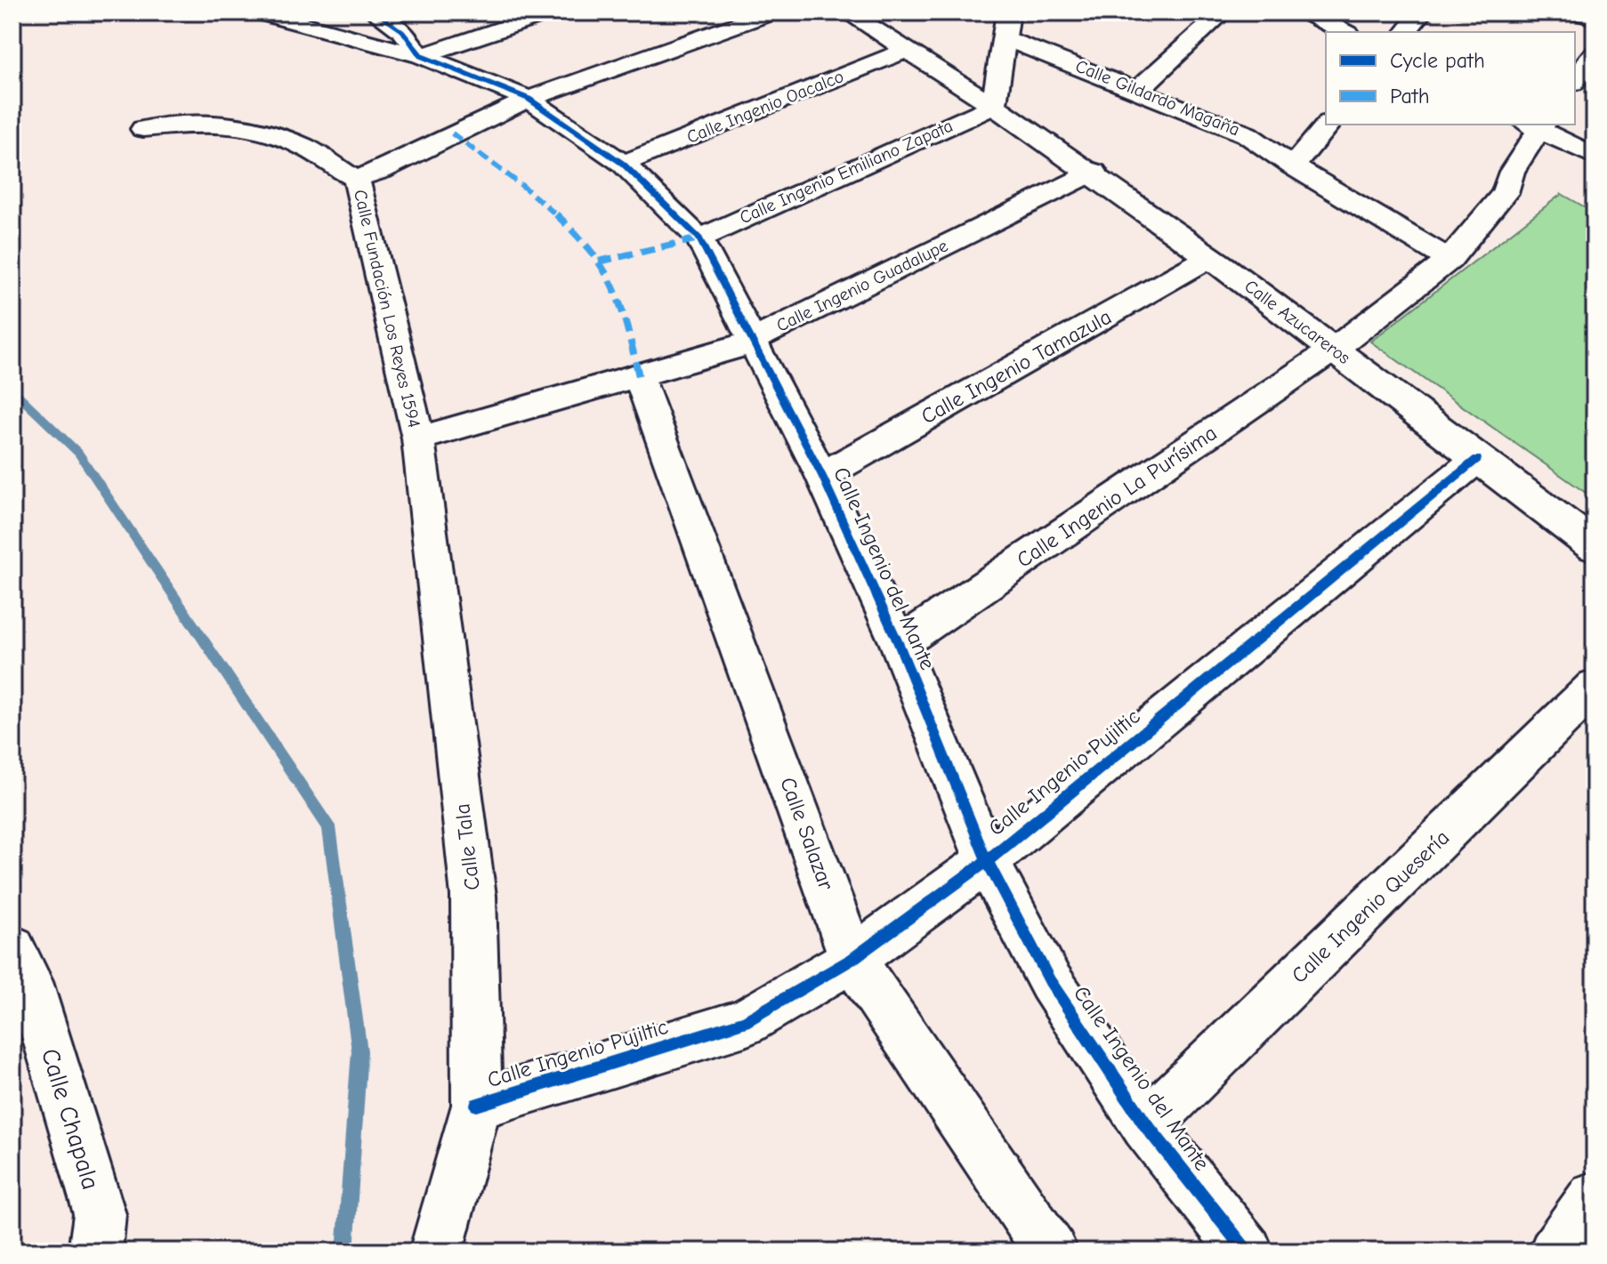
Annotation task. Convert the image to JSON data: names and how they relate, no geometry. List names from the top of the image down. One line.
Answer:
{"streets":{"street":["Calle Gildardo Magaña","Calle Ingenio Oacalco","Calle Ingenio Emiliano Zapata","Calle Ingenio Guadalupe","Calle Fundación Los Reyes 1594","Calle Azucareros","Calle Ingenio Tamazula","Calle Ingenio La Purísima","Calle Ingenio del Mante","Calle Ingenio Pujiltic","Calle Salazar","Calle Tala","Calle Ingenio Quesería","Calle Chapala"]},"crossings":[["Calle Gildardo Magaña","Calle Ingenio La Purísima"],["Calle Ingenio Oacalco","Calle Ingenio del Mante"],["Calle Ingenio Emiliano Zapata","Calle Azucareros"],["Calle Ingenio Emiliano Zapata","Calle Ingenio del Mante"],["Calle Ingenio Guadalupe","Calle Fundación Los Reyes 1594"],["Calle Ingenio Guadalupe","Calle Azucareros"],["Calle Ingenio Guadalupe","Calle Ingenio del Mante"],["Calle Ingenio Guadalupe","Calle Salazar"],["Calle Ingenio Guadalupe","Calle Tala"],["Calle Fundación Los Reyes 1594","Calle Tala"],["Calle Azucareros","Calle Ingenio Tamazula"],["Calle Azucareros","Calle Ingenio La Purísima"],["Calle Azucareros","Calle Ingenio Pujiltic"],["Calle Ingenio Tamazula","Calle Ingenio del Mante"],["Calle Ingenio La Purísima","Calle Ingenio del Mante"],["Calle Ingenio del Mante","Calle Ingenio Pujiltic"],["Calle Ingenio del Mante","Calle Ingenio Quesería"],["Calle Ingenio Pujiltic","Calle Salazar"],["Calle Ingenio Pujiltic","Calle Tala"]],"legend":["Cycle path","Path"]}
